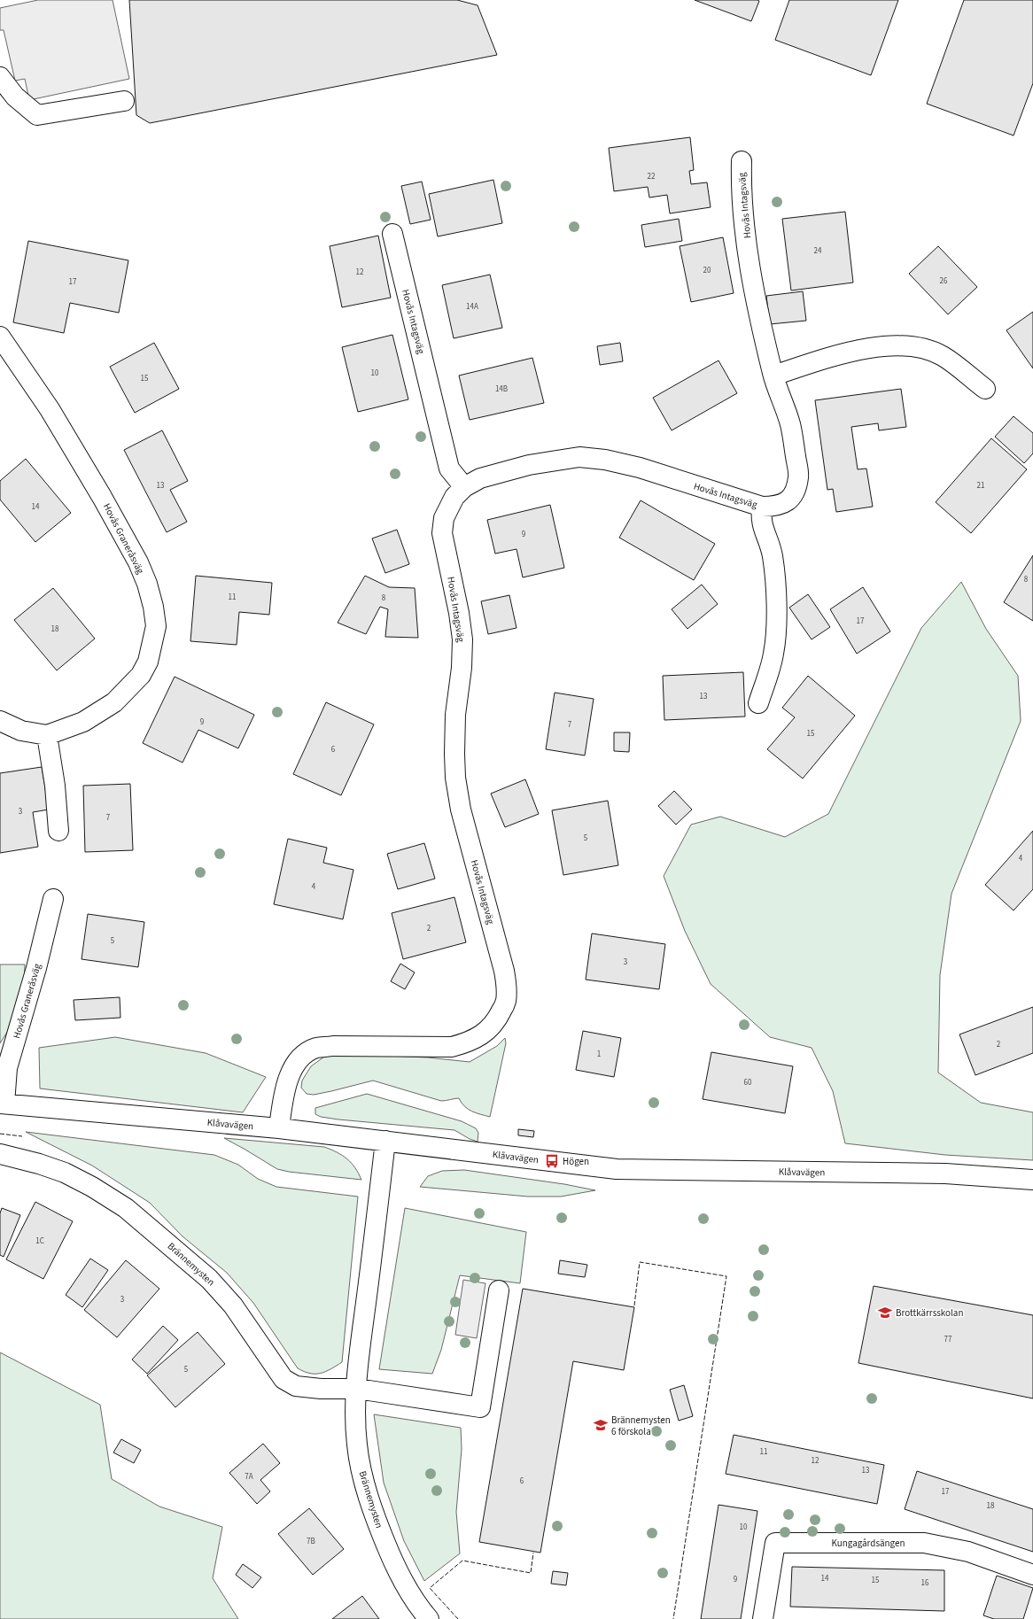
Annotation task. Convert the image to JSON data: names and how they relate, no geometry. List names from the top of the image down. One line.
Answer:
{"streets":{"street":["Hovås Intagsväg","Hovås Graneråsväg","Klåvavägen","Brännemysten","Kungagårdsängen"]},"crossings":[["Hovås Intagsväg","Klåvavägen"],["Hovås Graneråsväg","Klåvavägen"],["Klåvavägen","Brännemysten"]],"places":{"bus stop":["Högen"],"school or university":["Brottkärrsskolan","Brännemysten 6 förskola"]},"house_numbers":["22","24","20","12","26","17","14A","10","15","14B","13","21","14","9","8","11","8","17","18","13","9","7","15","6","3","7","5","4","4","2","5","3","2","1","60","1C","3","77","5","11","12","13","7A","6","17","18","10","7B","14","9","15","16"]}
